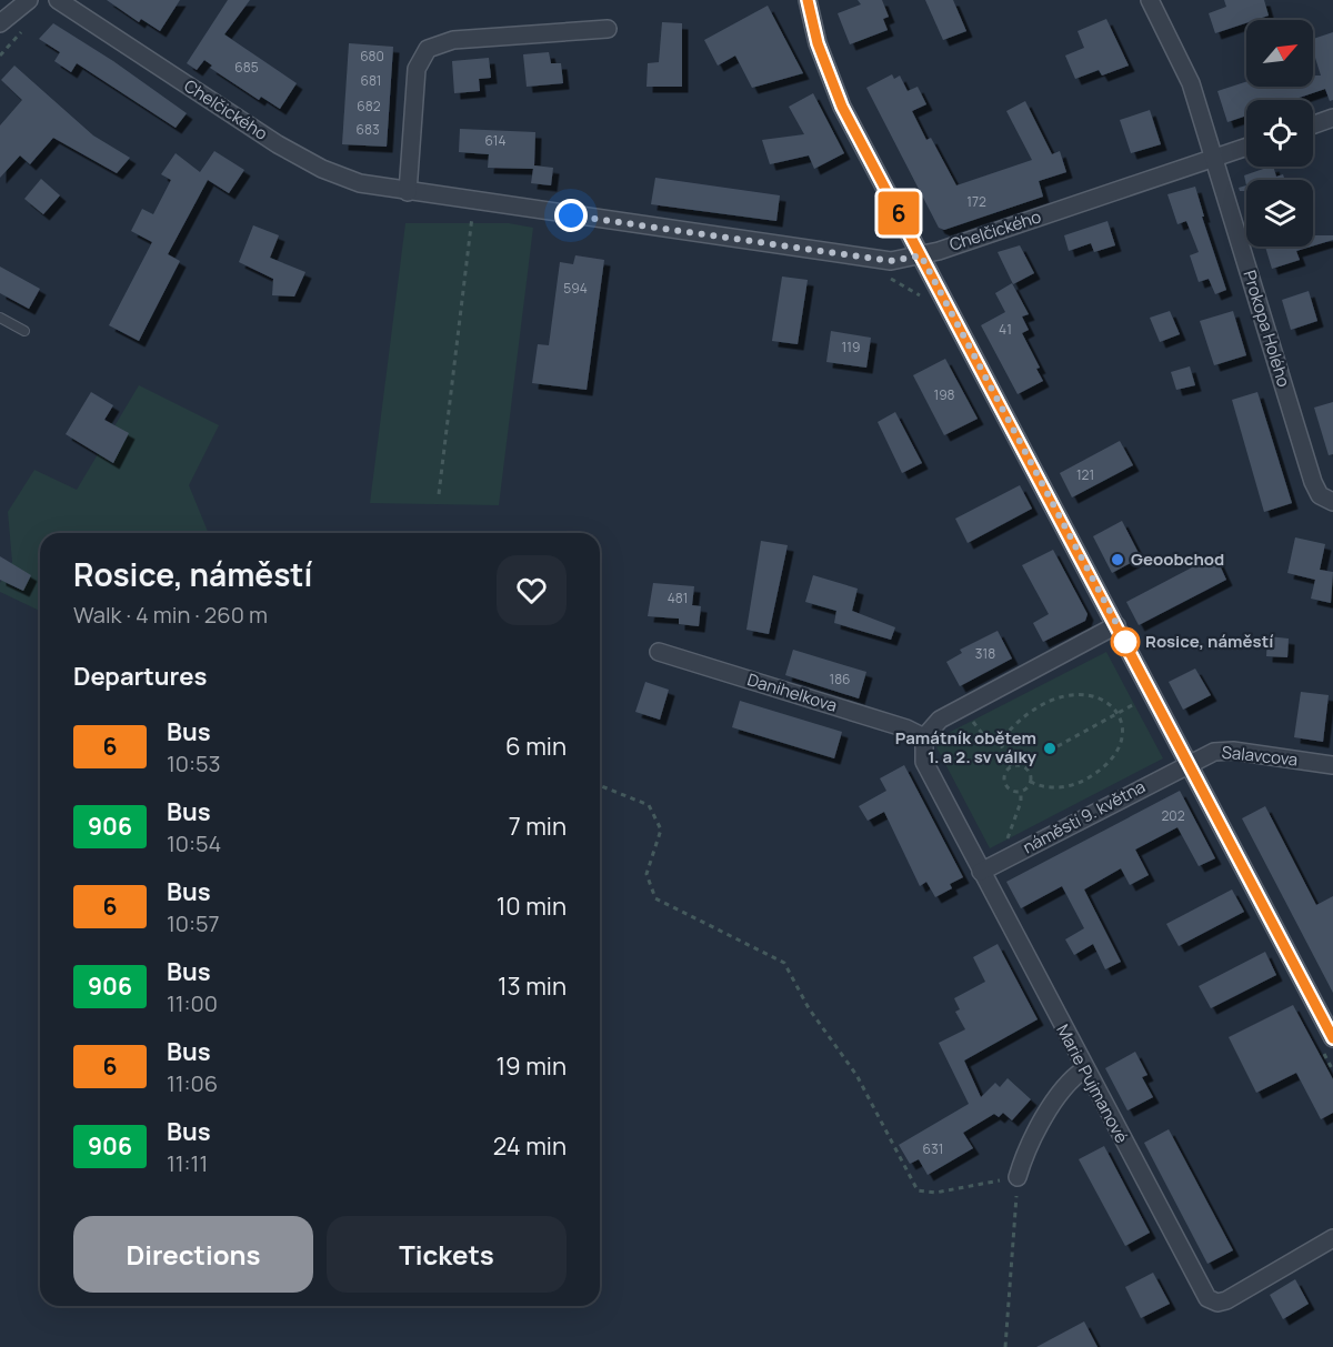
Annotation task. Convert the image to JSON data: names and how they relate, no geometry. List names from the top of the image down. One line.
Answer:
{"streets":{"street":["Chelčického","Prokopa Holého","Danihelkova","Salavcova","náměstí 9. května","Marie Pujmanové"]},"crossings":[["Chelčického","Prokopa Holého"],["Danihelkova","Marie Pujmanové"],["Salavcova","náměstí 9. května"],["náměstí 9. května","Marie Pujmanové"]],"places":["Geoobchod","Rosice, náměstí","Památník obětem 1. a 2. sv války"],"lines":["bus line 6"],"house_numbers":["680","685","681","682","683","614","172","594","41","119","198","121","481","318","186","202","631"],"north":"top right","page":{"on_map":"6","heading":[["Rosice, náměstí","Walk · 4 min · 260 m"],"Departures"],"list":[{"mark":"6","name":"Bus","note":"10:53","value":"6 min"},{"mark":"906","name":"Bus","note":"10:54","value":"7 min"},{"mark":"6","name":"Bus","note":"10:57","value":"10 min"},{"mark":"906","name":"Bus","note":"11:00","value":"13 min"},{"mark":"6","name":"Bus","note":"11:06","value":"19 min"},{"mark":"906","name":"Bus","note":"11:11","value":"24 min"}],"buttons":["Directions","Tickets"]}}
